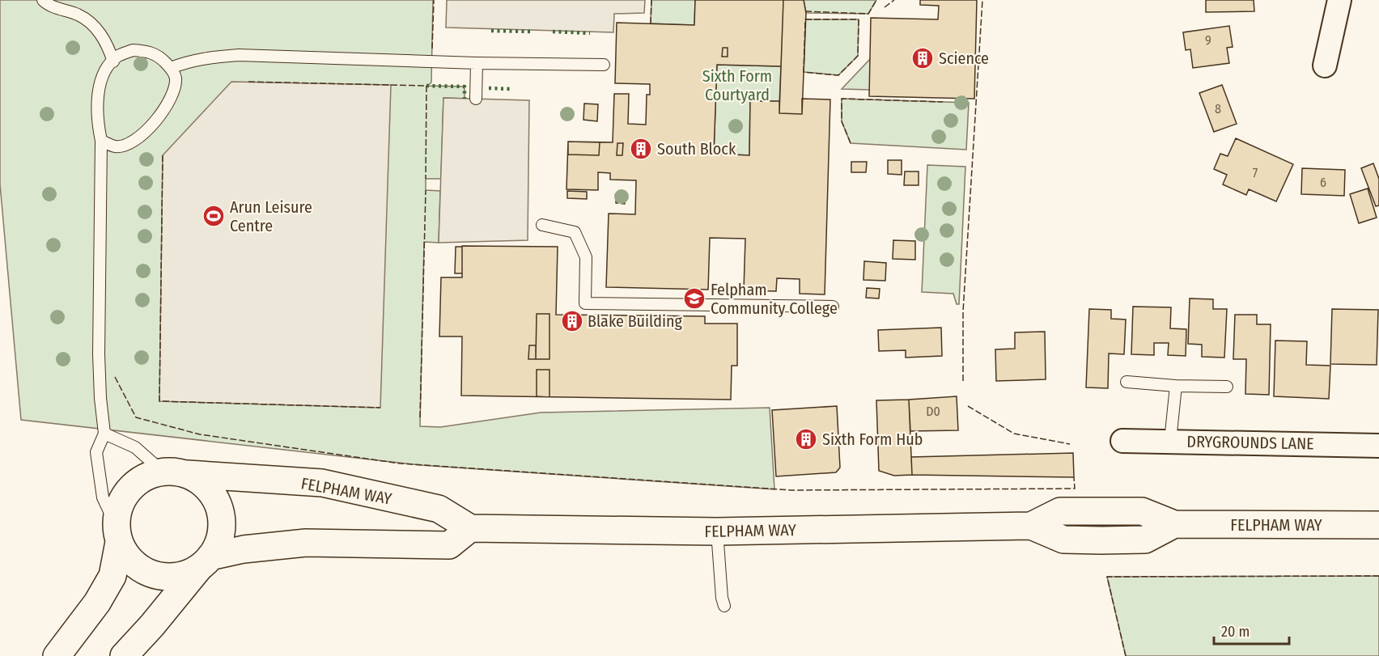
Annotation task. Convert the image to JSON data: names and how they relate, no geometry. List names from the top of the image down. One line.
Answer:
{"streets":{"main road":["FELPHAM WAY"],"street":["DRYGROUNDS LANE"]},"parks":["Sixth Form Courtyard"],"places":{"building":["Science","South Block","Blake Building","Sixth Form Hub"],"sports":["Arun Leisure Centre"],"school or university":["Felpham Community College"]},"house_numbers":["9","8","7","6","D0"],"scale_bar":"20 m"}
